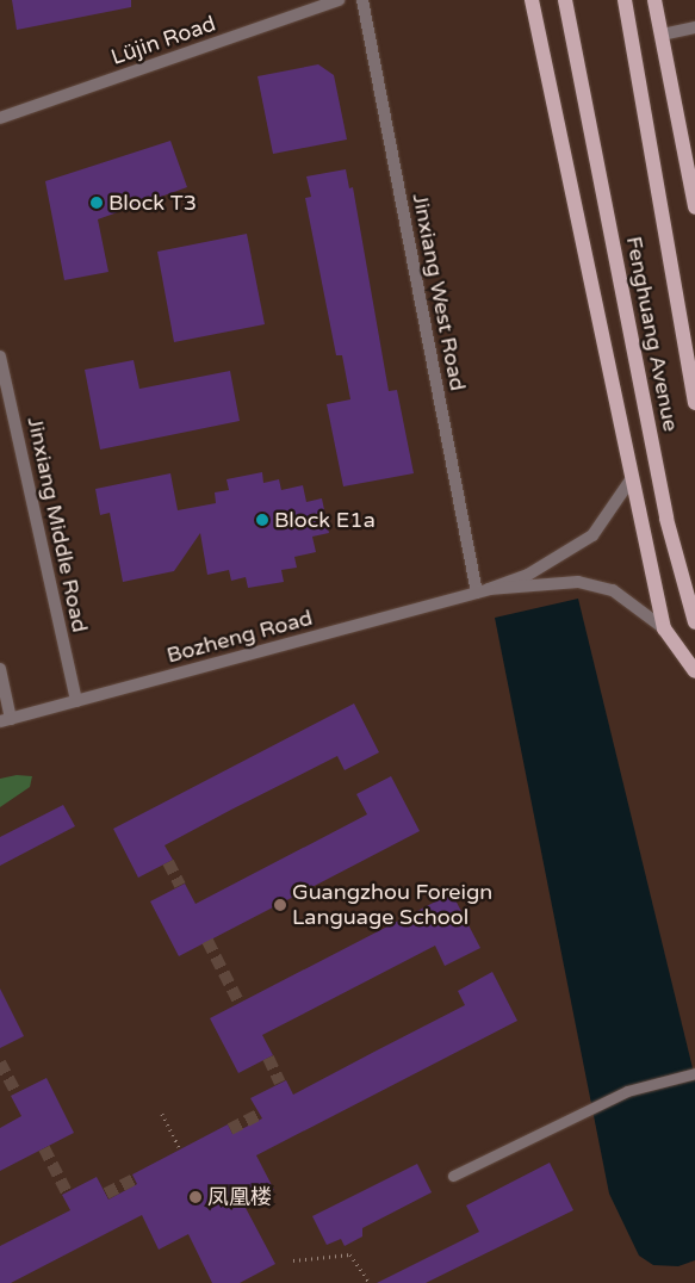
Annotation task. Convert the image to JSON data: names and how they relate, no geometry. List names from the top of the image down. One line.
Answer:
{"streets":{"main road":["Fenghuang Avenue"],"street":["Lüjin Road","Jinxiang West Road","Jinxiang Middle Road","Bozheng Road"]},"crossings":[["Jinxiang West Road","Bozheng Road"],["Jinxiang Middle Road","Bozheng Road"]],"places":["Block T3","Block E1a","Guangzhou Foreign Language School","凤凰楼"]}
